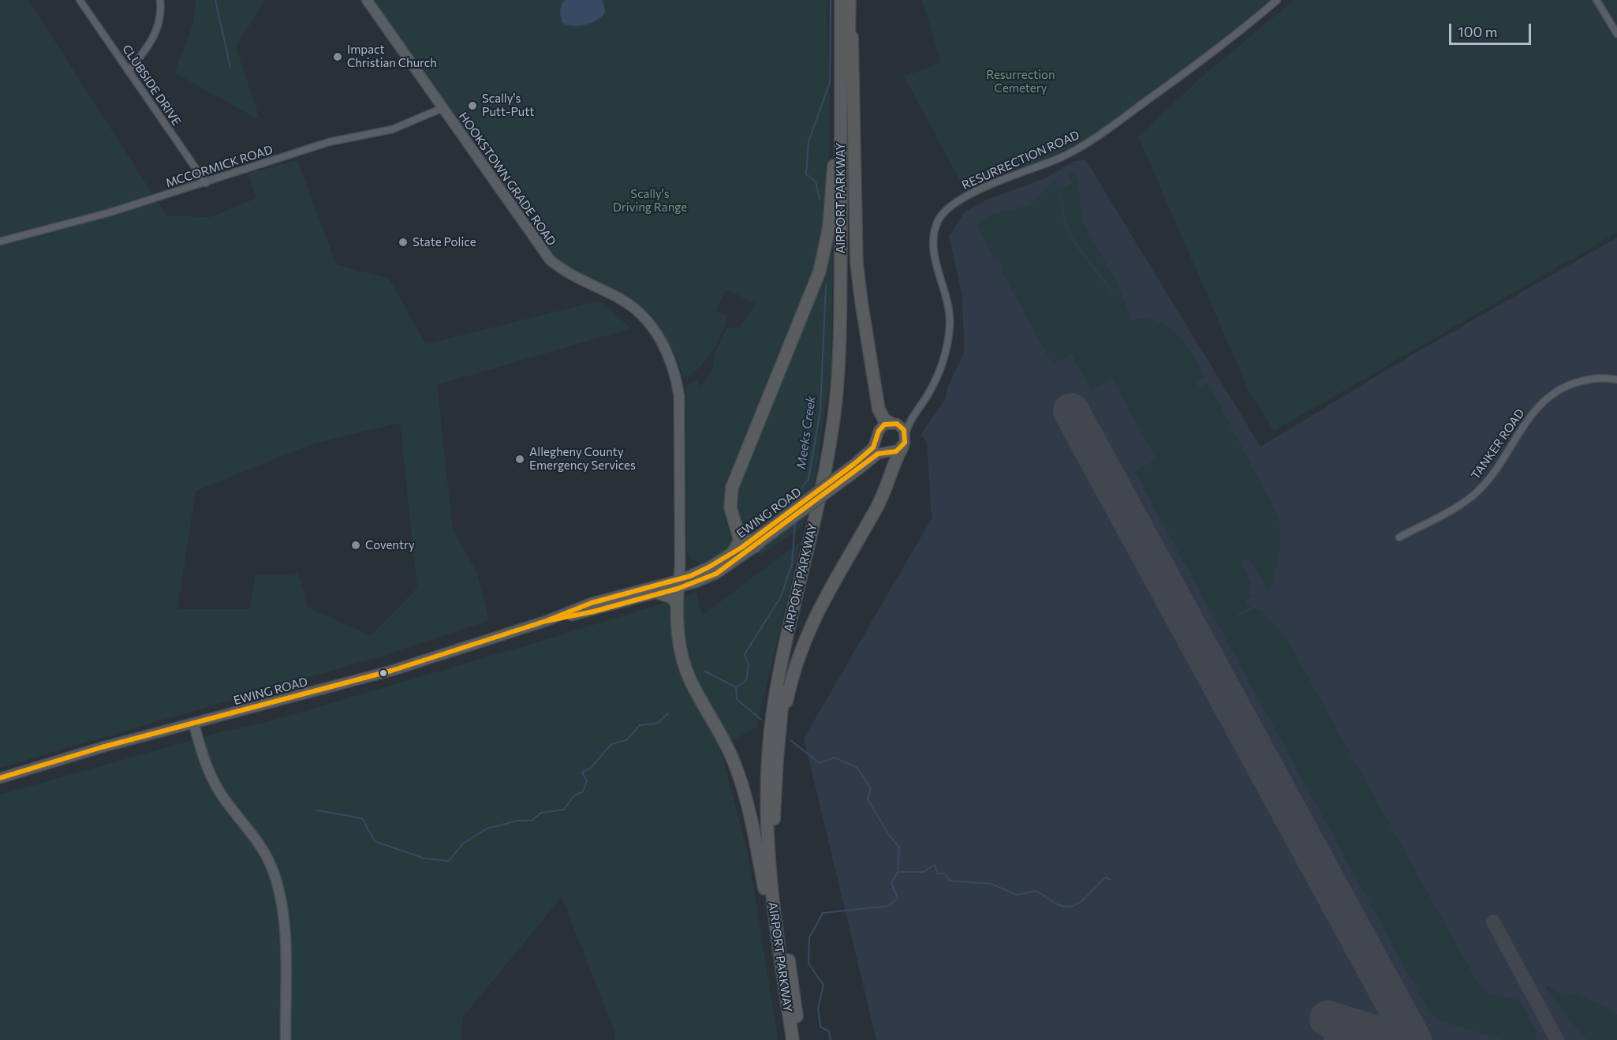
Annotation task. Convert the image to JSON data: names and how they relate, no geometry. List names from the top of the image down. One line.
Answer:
{"streets":{"highway":["AIRPORT PARKWAY"],"street":["CLUBSIDE DRIVE","RESURRECTION ROAD","MCCORMICK ROAD","HOOKSTOWN GRADE ROAD","TANKER ROAD","EWING ROAD"]},"crossings":[["CLUBSIDE DRIVE","MCCORMICK ROAD"],["RESURRECTION ROAD","EWING ROAD"],["MCCORMICK ROAD","HOOKSTOWN GRADE ROAD"],["HOOKSTOWN GRADE ROAD","EWING ROAD"]],"water":["Meeks Creek"],"parks":["Resurrection Cemetery","Scally's Driving Range"],"places":["Impact Christian Church","Scally's Putt-Putt","State Police","Allegheny County Emergency Services","Coventry"],"scale_bar":"100 m"}
